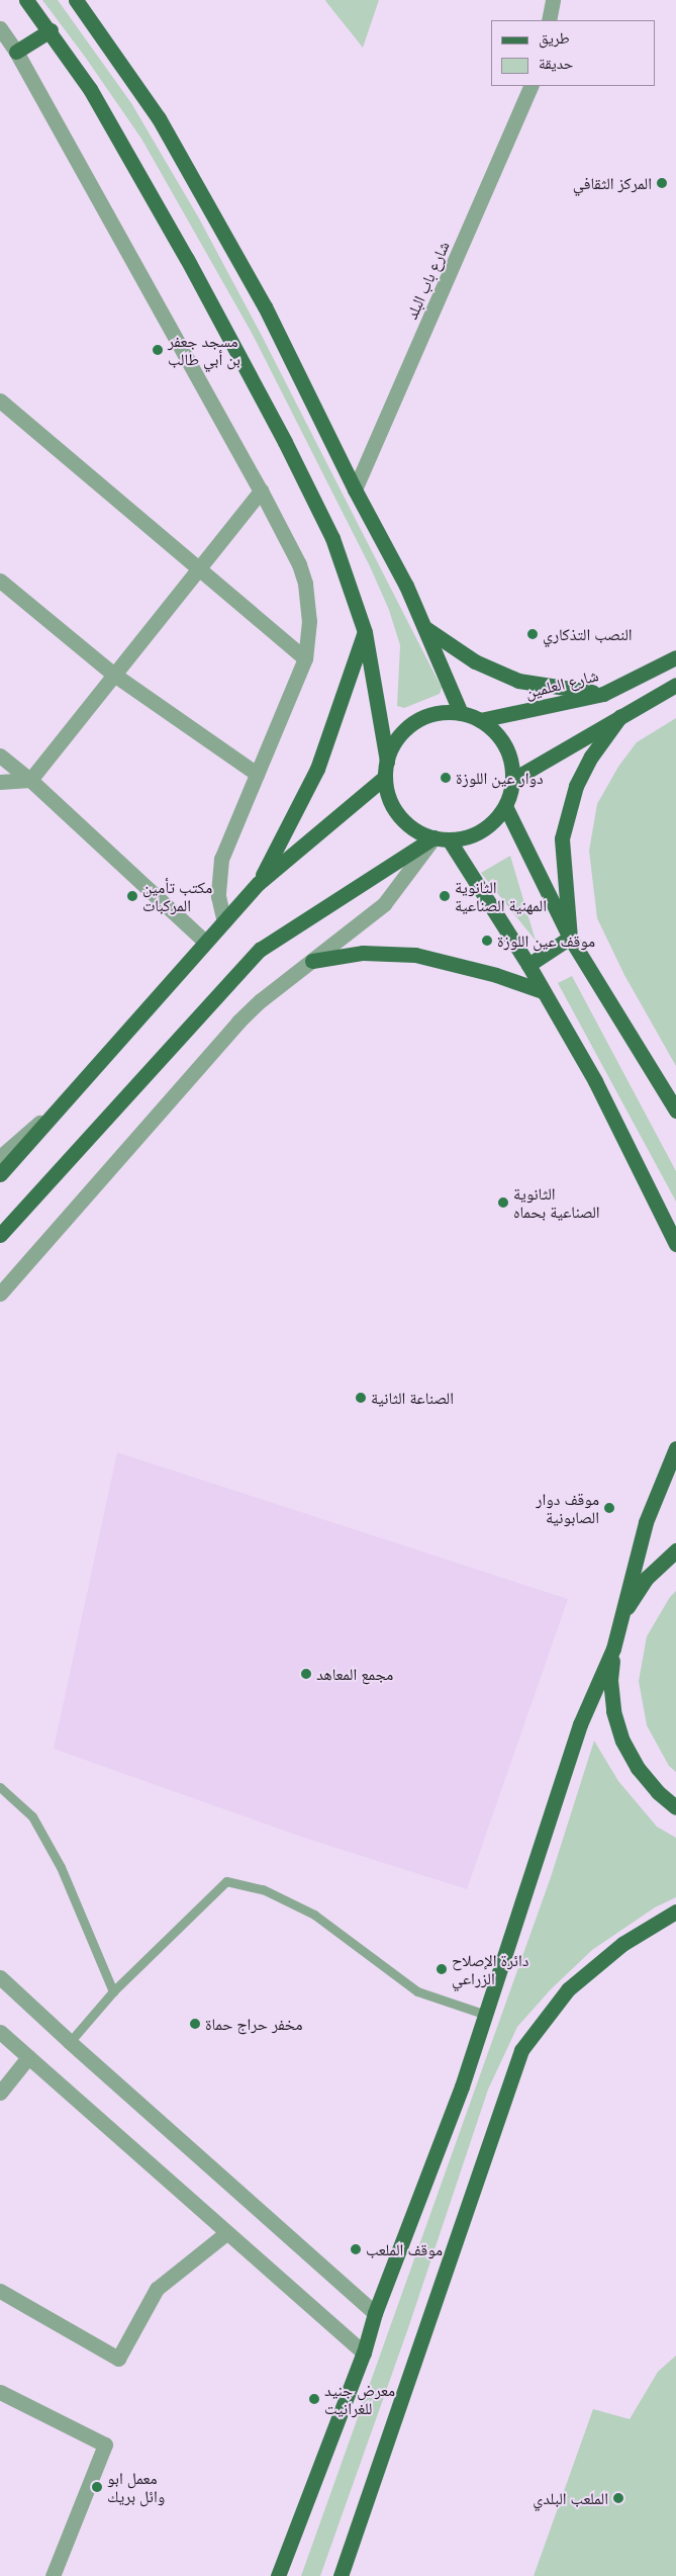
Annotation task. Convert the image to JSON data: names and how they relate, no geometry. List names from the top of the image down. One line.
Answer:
{"streets":{"main road":["شارع العلمين"],"street":["شارع باب البلد"]},"places":["المركز الثقافي","مسجد جعفر بن أبي طالب","النصب التذكاري","دوار عين اللوزة","مكتب تأمين المركبات","الثانوية المهنية الصناعية","موقف عين اللوزة","الثانوية الصناعية بحماه","الصناعة الثانية","موقف دوار الصابونية","مجمع المعاهد","دائرة الإصلاح الزراعي","مخفر حراج حماة","موقف الملعب","معرض جنيد للغرانيت","معمل ابو وائل بريك","الملعب البلدي"],"legend":["طريق","حديقة"]}
